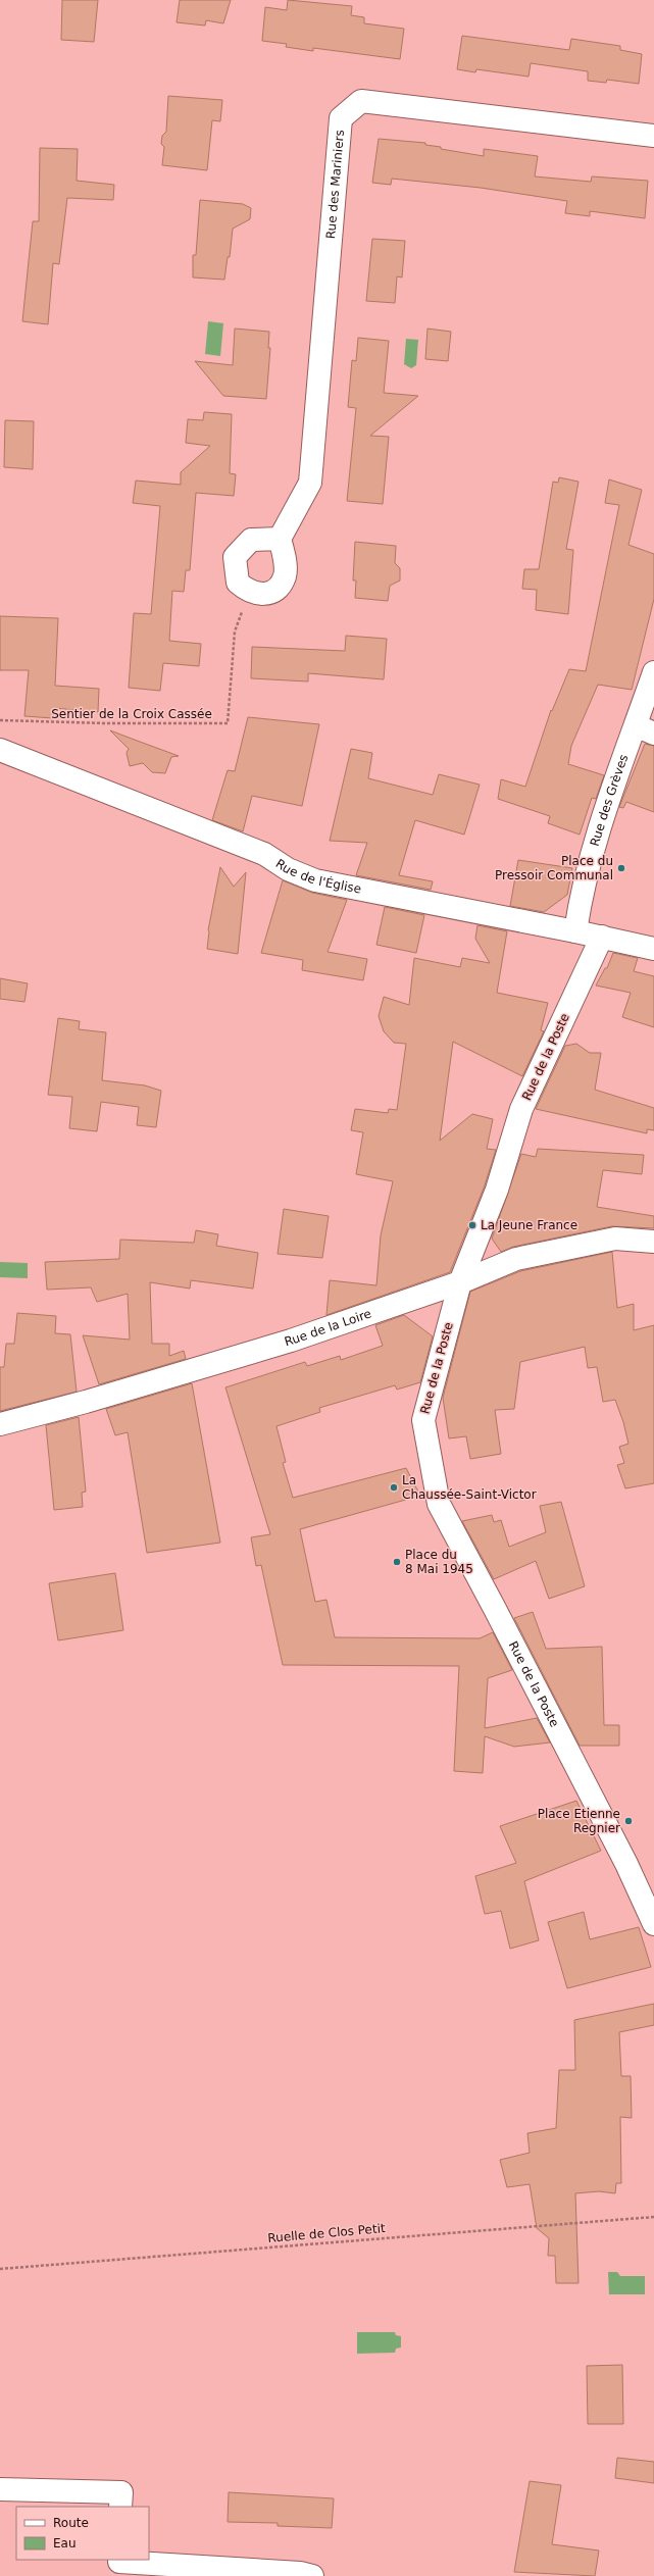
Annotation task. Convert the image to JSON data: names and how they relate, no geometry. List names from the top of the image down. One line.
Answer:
{"streets":{"street":["Rue des Mariniers","Rue des Grèves","Rue de l'Église","Rue de la Poste","Rue de la Loire"],"path":["Sentier de la Croix Cassée","Ruelle de Clos Petit"]},"crossings":[["Rue des Mariniers","Sentier de la Croix Cassée"],["Rue des Grèves","Rue de l'Église"],["Rue de l'Église","Rue de la Poste"],["Rue de la Poste","Rue de la Loire"]],"places":["Place du Pressoir Communal","La Jeune France","La Chaussée-Saint-Victor","Place du 8 Mai 1945","Place Etienne Regnier"],"legend":["Route","Eau"]}
